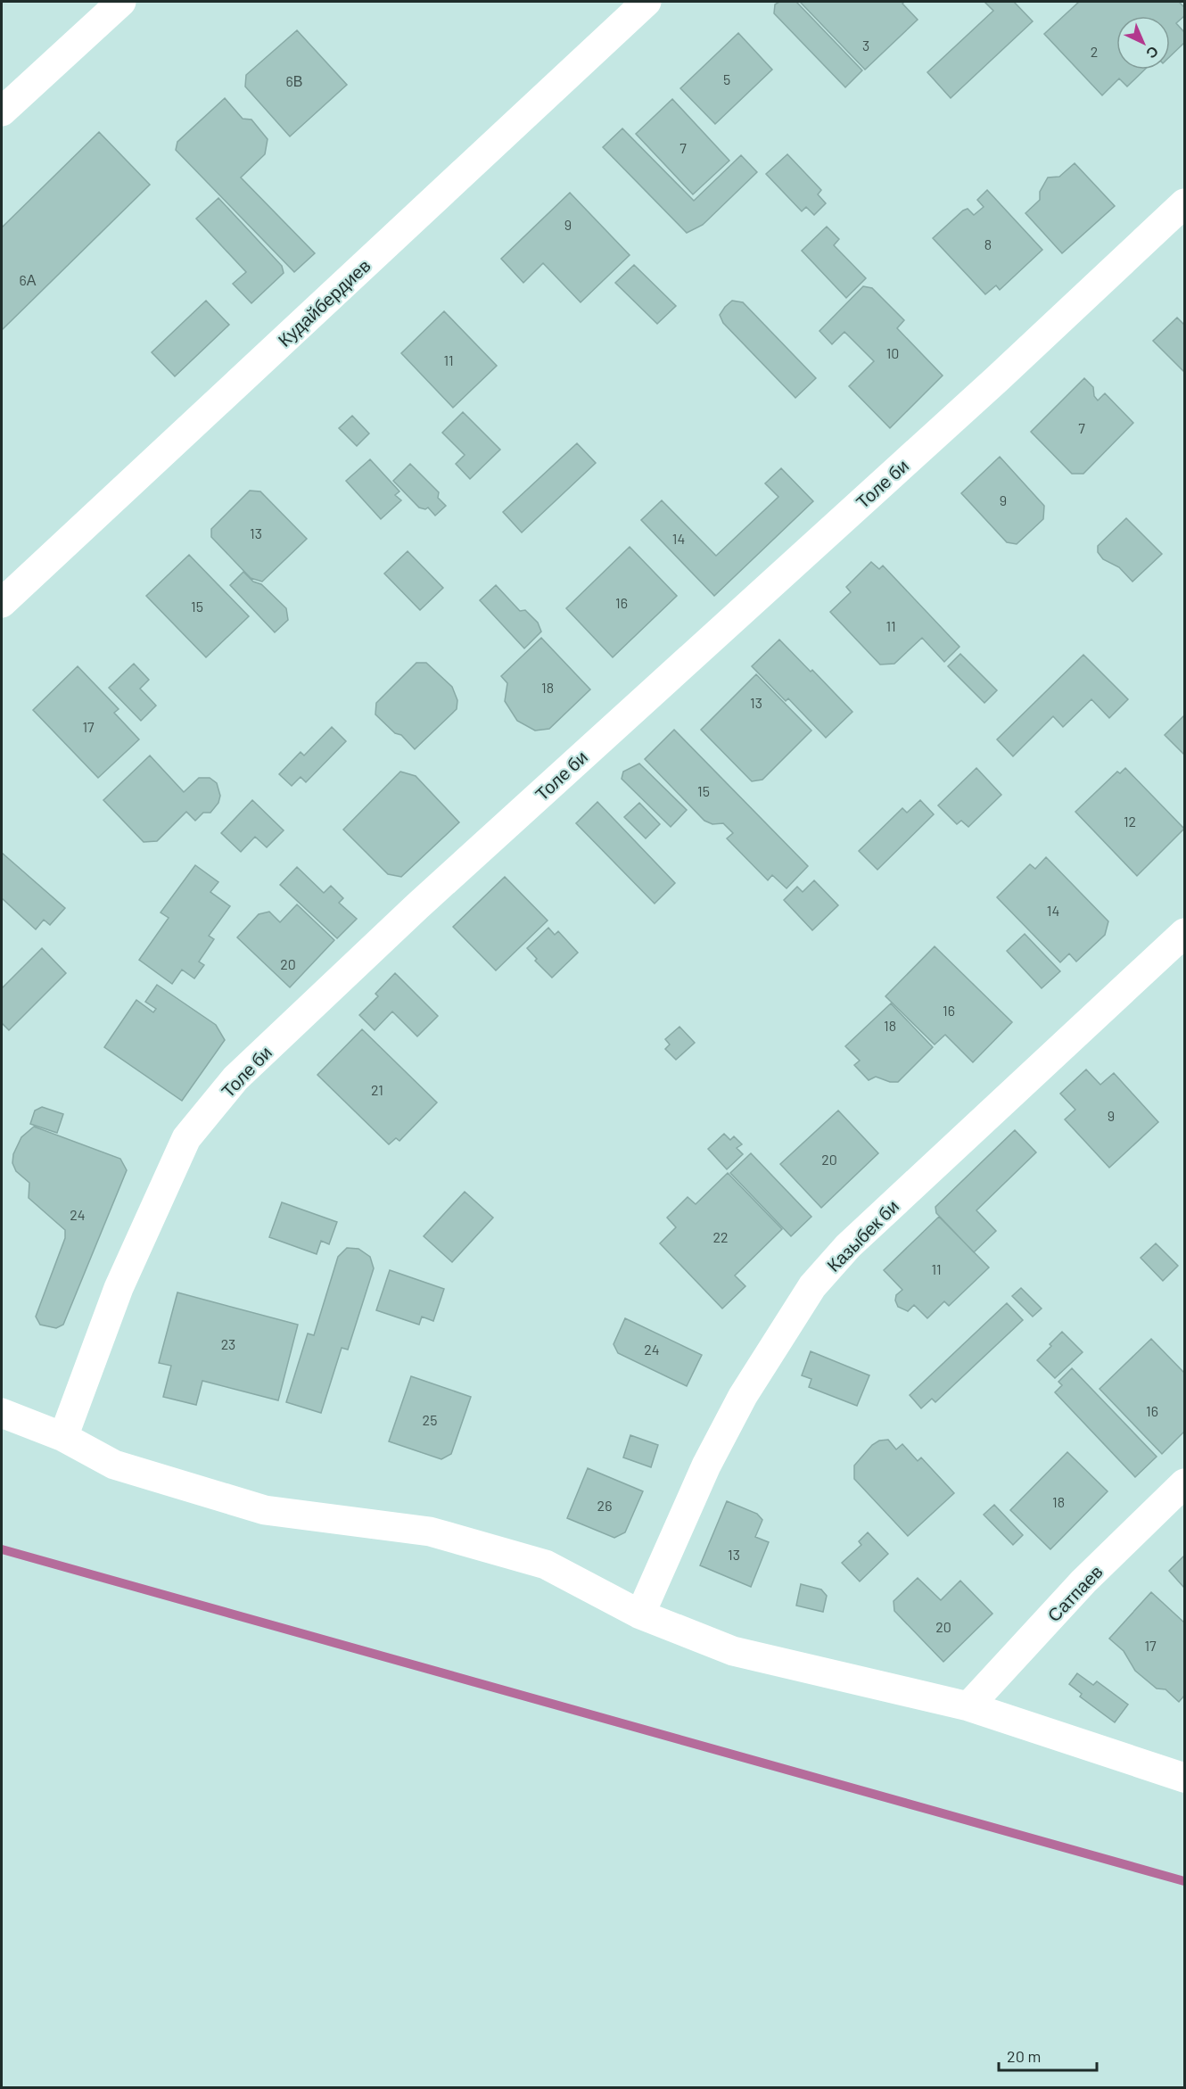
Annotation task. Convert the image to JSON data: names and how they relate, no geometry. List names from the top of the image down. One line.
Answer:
{"streets":{"street":["Кудайбердиев","Толе би","Казыбек би","Сатпаев"]},"house_numbers":["3","2","5","6В","7","9","8","6А","10","11","7","9","13","14","16","15","11","18","13","17","15","12","14","20","16","18","21","9","20","24","22","11","23","24","16","25","18","26","13","20","17"],"scale_bar":"20 m","north":"bottom right"}
